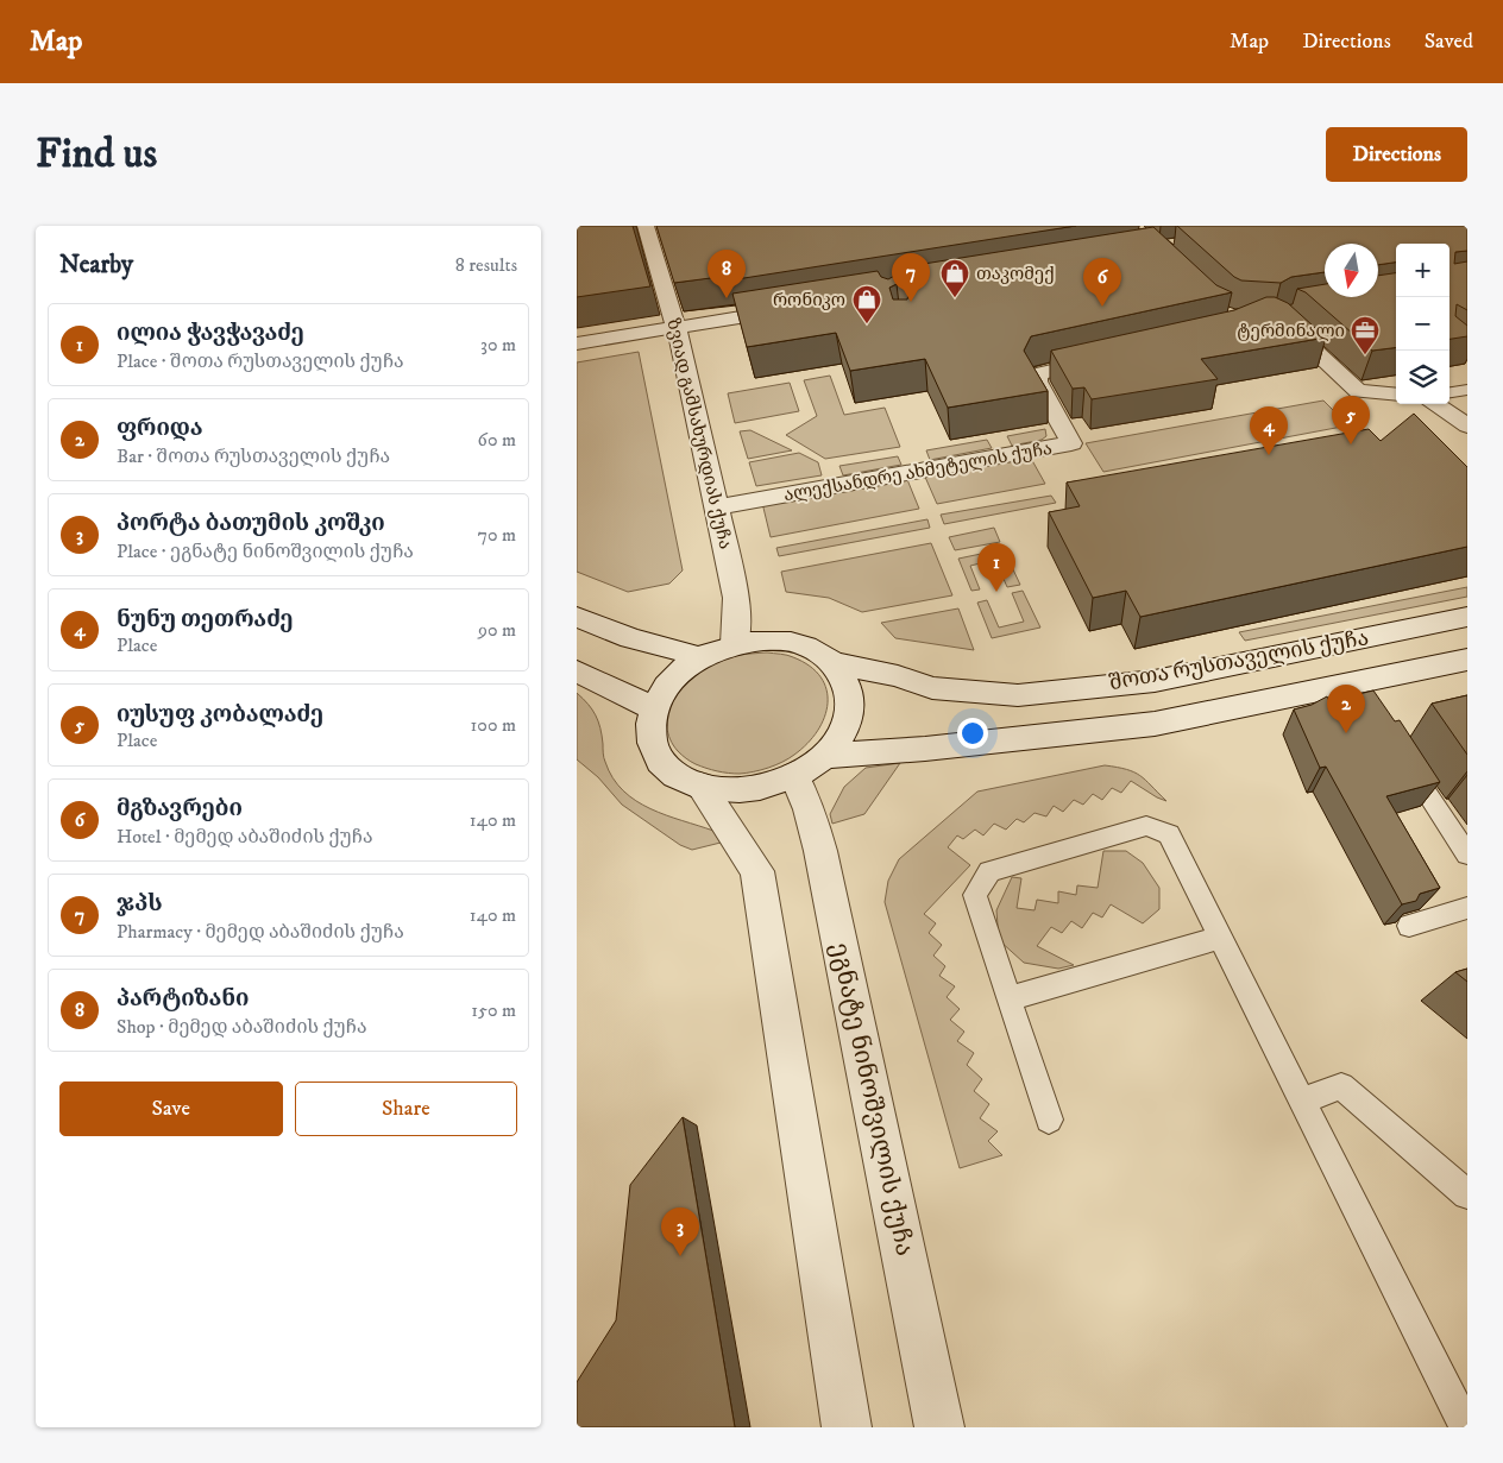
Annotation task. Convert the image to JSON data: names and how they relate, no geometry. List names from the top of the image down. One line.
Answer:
{"streets":{"street":["ზვიად გამსახურდიას ქუჩა","ალექსანდრე ახმეტელის ქუჩა","შოთა რუსთაველის ქუჩა","ეგნატე ნინოშვილის ქუჩა"]},"crossings":[["ზვიად გამსახურდიას ქუჩა","ალექსანდრე ახმეტელის ქუჩა"],["ზვიად გამსახურდიას ქუჩა","შოთა რუსთაველის ქუჩა"],["ზვიად გამსახურდიას ქუჩა","ეგნატე ნინოშვილის ქუჩა"],["შოთა რუსთაველის ქუჩა","ეგნატე ნინოშვილის ქუჩა"]],"places":{"shop":["თაკომექ","რონიკო"],"office":["ტერმინალი"]},"north":"bottom","page":{"header":"Map","nav":["Map","Directions","Saved"],"buttons":["Directions",["Save","Share"]],"title":"Find us","heading":["Nearby","8 results"],"map_buttons":["+","−"],"pins":["8","7","6","5","4","1","2","3"],"list":[{"mark":"1","name":"ილია ჭავჭავაძე","note":"Place · შოთა რუსთაველის ქუჩა","value":"30 m"},{"mark":"2","name":"ფრიდა","note":"Bar · შოთა რუსთაველის ქუჩა","value":"60 m"},{"mark":"3","name":"პორტა ბათუმის კოშკი","note":"Place · ეგნატე ნინოშვილის ქუჩა","value":"70 m"},{"mark":"4","name":"ნუნუ თეთრაძე","note":"Place","value":"90 m"},{"mark":"5","name":"იუსუფ კობალაძე","note":"Place","value":"100 m"},{"mark":"6","name":"მგზავრები","note":"Hotel · მემედ აბაშიძის ქუჩა","value":"140 m"},{"mark":"7","name":"ჯპს","note":"Pharmacy · მემედ აბაშიძის ქუჩა","value":"140 m"},{"mark":"8","name":"პარტიზანი","note":"Shop · მემედ აბაშიძის ქუჩა","value":"150 m"}]}}
